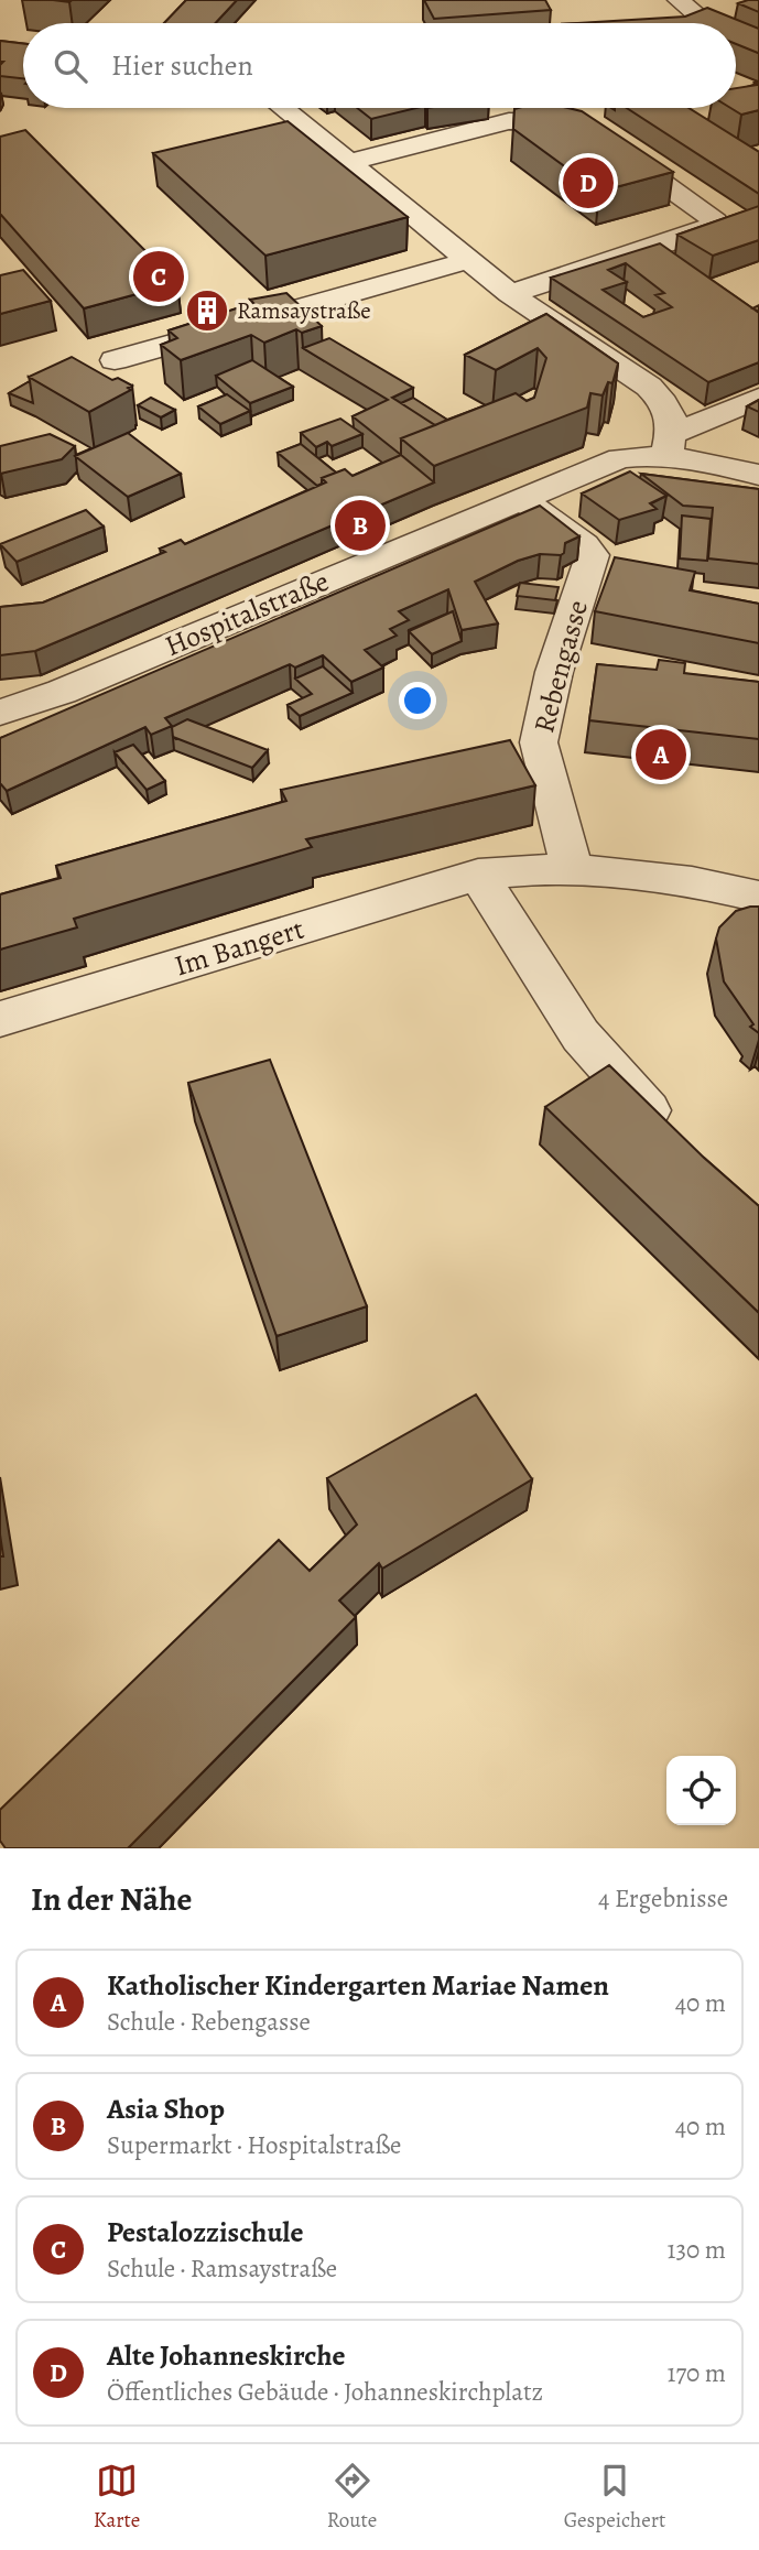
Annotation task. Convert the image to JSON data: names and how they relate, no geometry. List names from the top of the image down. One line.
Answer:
{"streets":{"street":["Hospitalstraße","Rebengasse","Im Bangert"]},"crossings":[["Hospitalstraße","Rebengasse"],["Rebengasse","Im Bangert"]],"places":{"building":["Ramsaystraße"]},"page":{"search":"Hier suchen","pins":["D","C","B","A"],"heading":["In der Nähe","4 Ergebnisse"],"list":[{"mark":"A","name":"Katholischer Kindergarten Mariae Namen","note":"Schule · Rebengasse","value":"40 m"},{"mark":"B","name":"Asia Shop","note":"Supermarkt · Hospitalstraße","value":"40 m"},{"mark":"C","name":"Pestalozzischule","note":"Schule · Ramsaystraße","value":"130 m"},{"mark":"D","name":"Alte Johanneskirche","note":"Öffentliches Gebäude · Johanneskirchplatz","value":"170 m"}],"nav":["Karte","Route","Gespeichert"]}}
